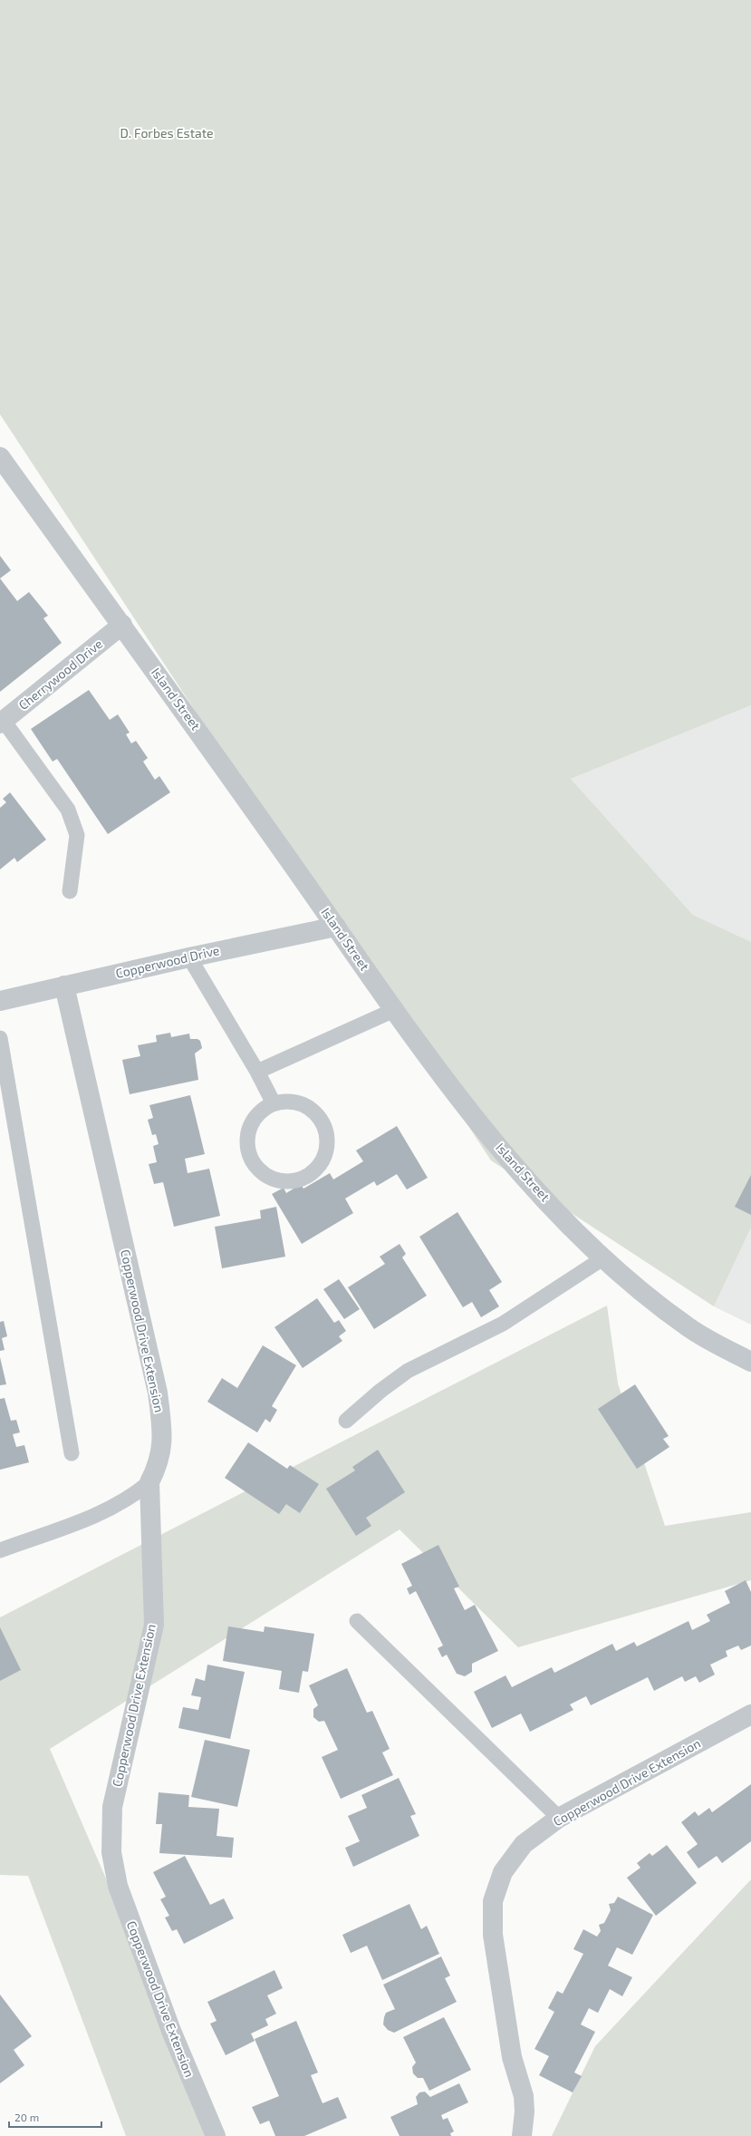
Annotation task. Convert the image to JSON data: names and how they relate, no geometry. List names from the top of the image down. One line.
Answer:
{"streets":{"street":["Cherrywood Drive","Island Street","Copperwood Drive","Copperwood Drive Extension"]},"crossings":[["Cherrywood Drive","Island Street"],["Island Street","Copperwood Drive"],["Copperwood Drive","Copperwood Drive Extension"]],"parks":["D. Forbes Estate"],"scale_bar":"20 m"}
